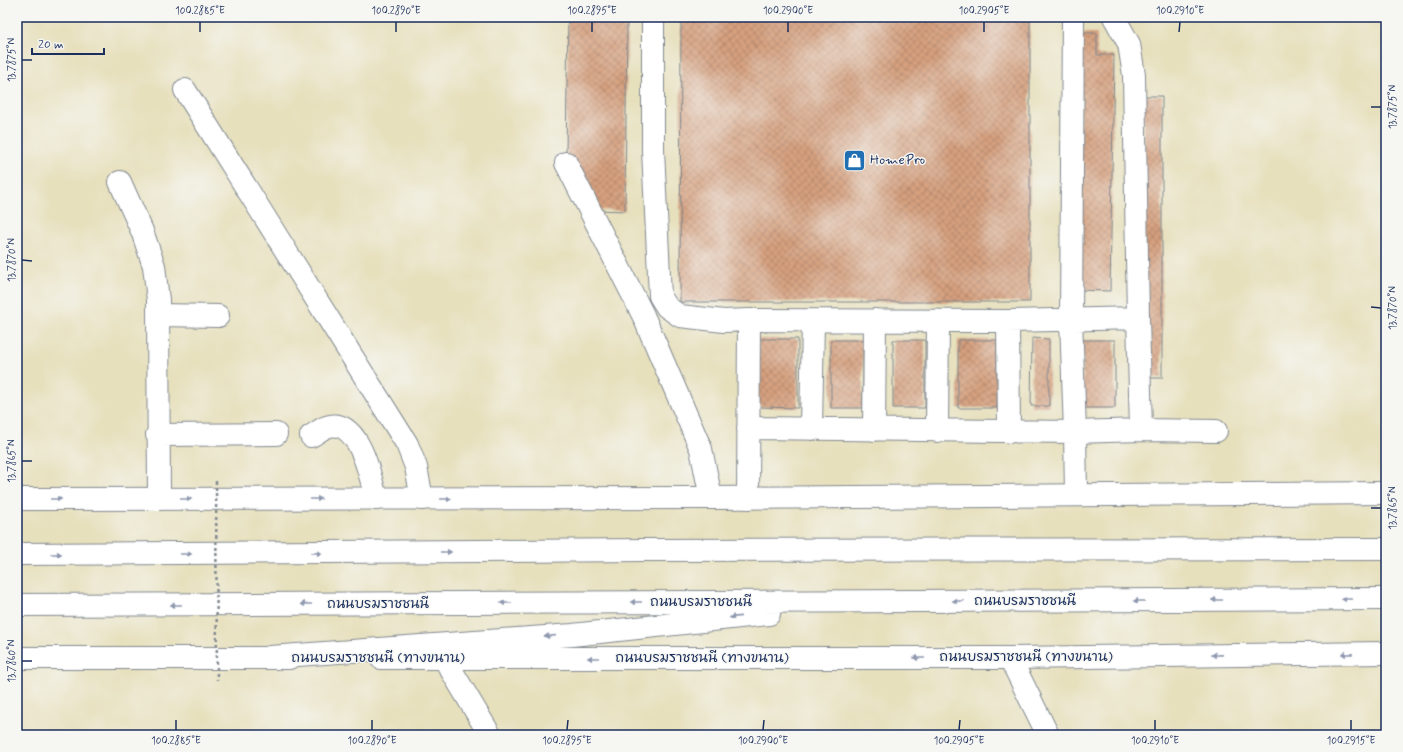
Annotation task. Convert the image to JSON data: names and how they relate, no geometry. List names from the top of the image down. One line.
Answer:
{"streets":{"main road":["ถนนบรมราชชนนี","ถนนบรมราชชนนี (ทางขนาน)"]},"places":{"shop":["HomePro"]},"scale_bar":"20 m","coordinates":["100.2885°E","100.2890°E","100.2895°E","100.2900°E","100.2905°E","100.2910°E","13.7875°N","13.7870°N","13.7865°N","13.7860°N","100.2915°E"]}
